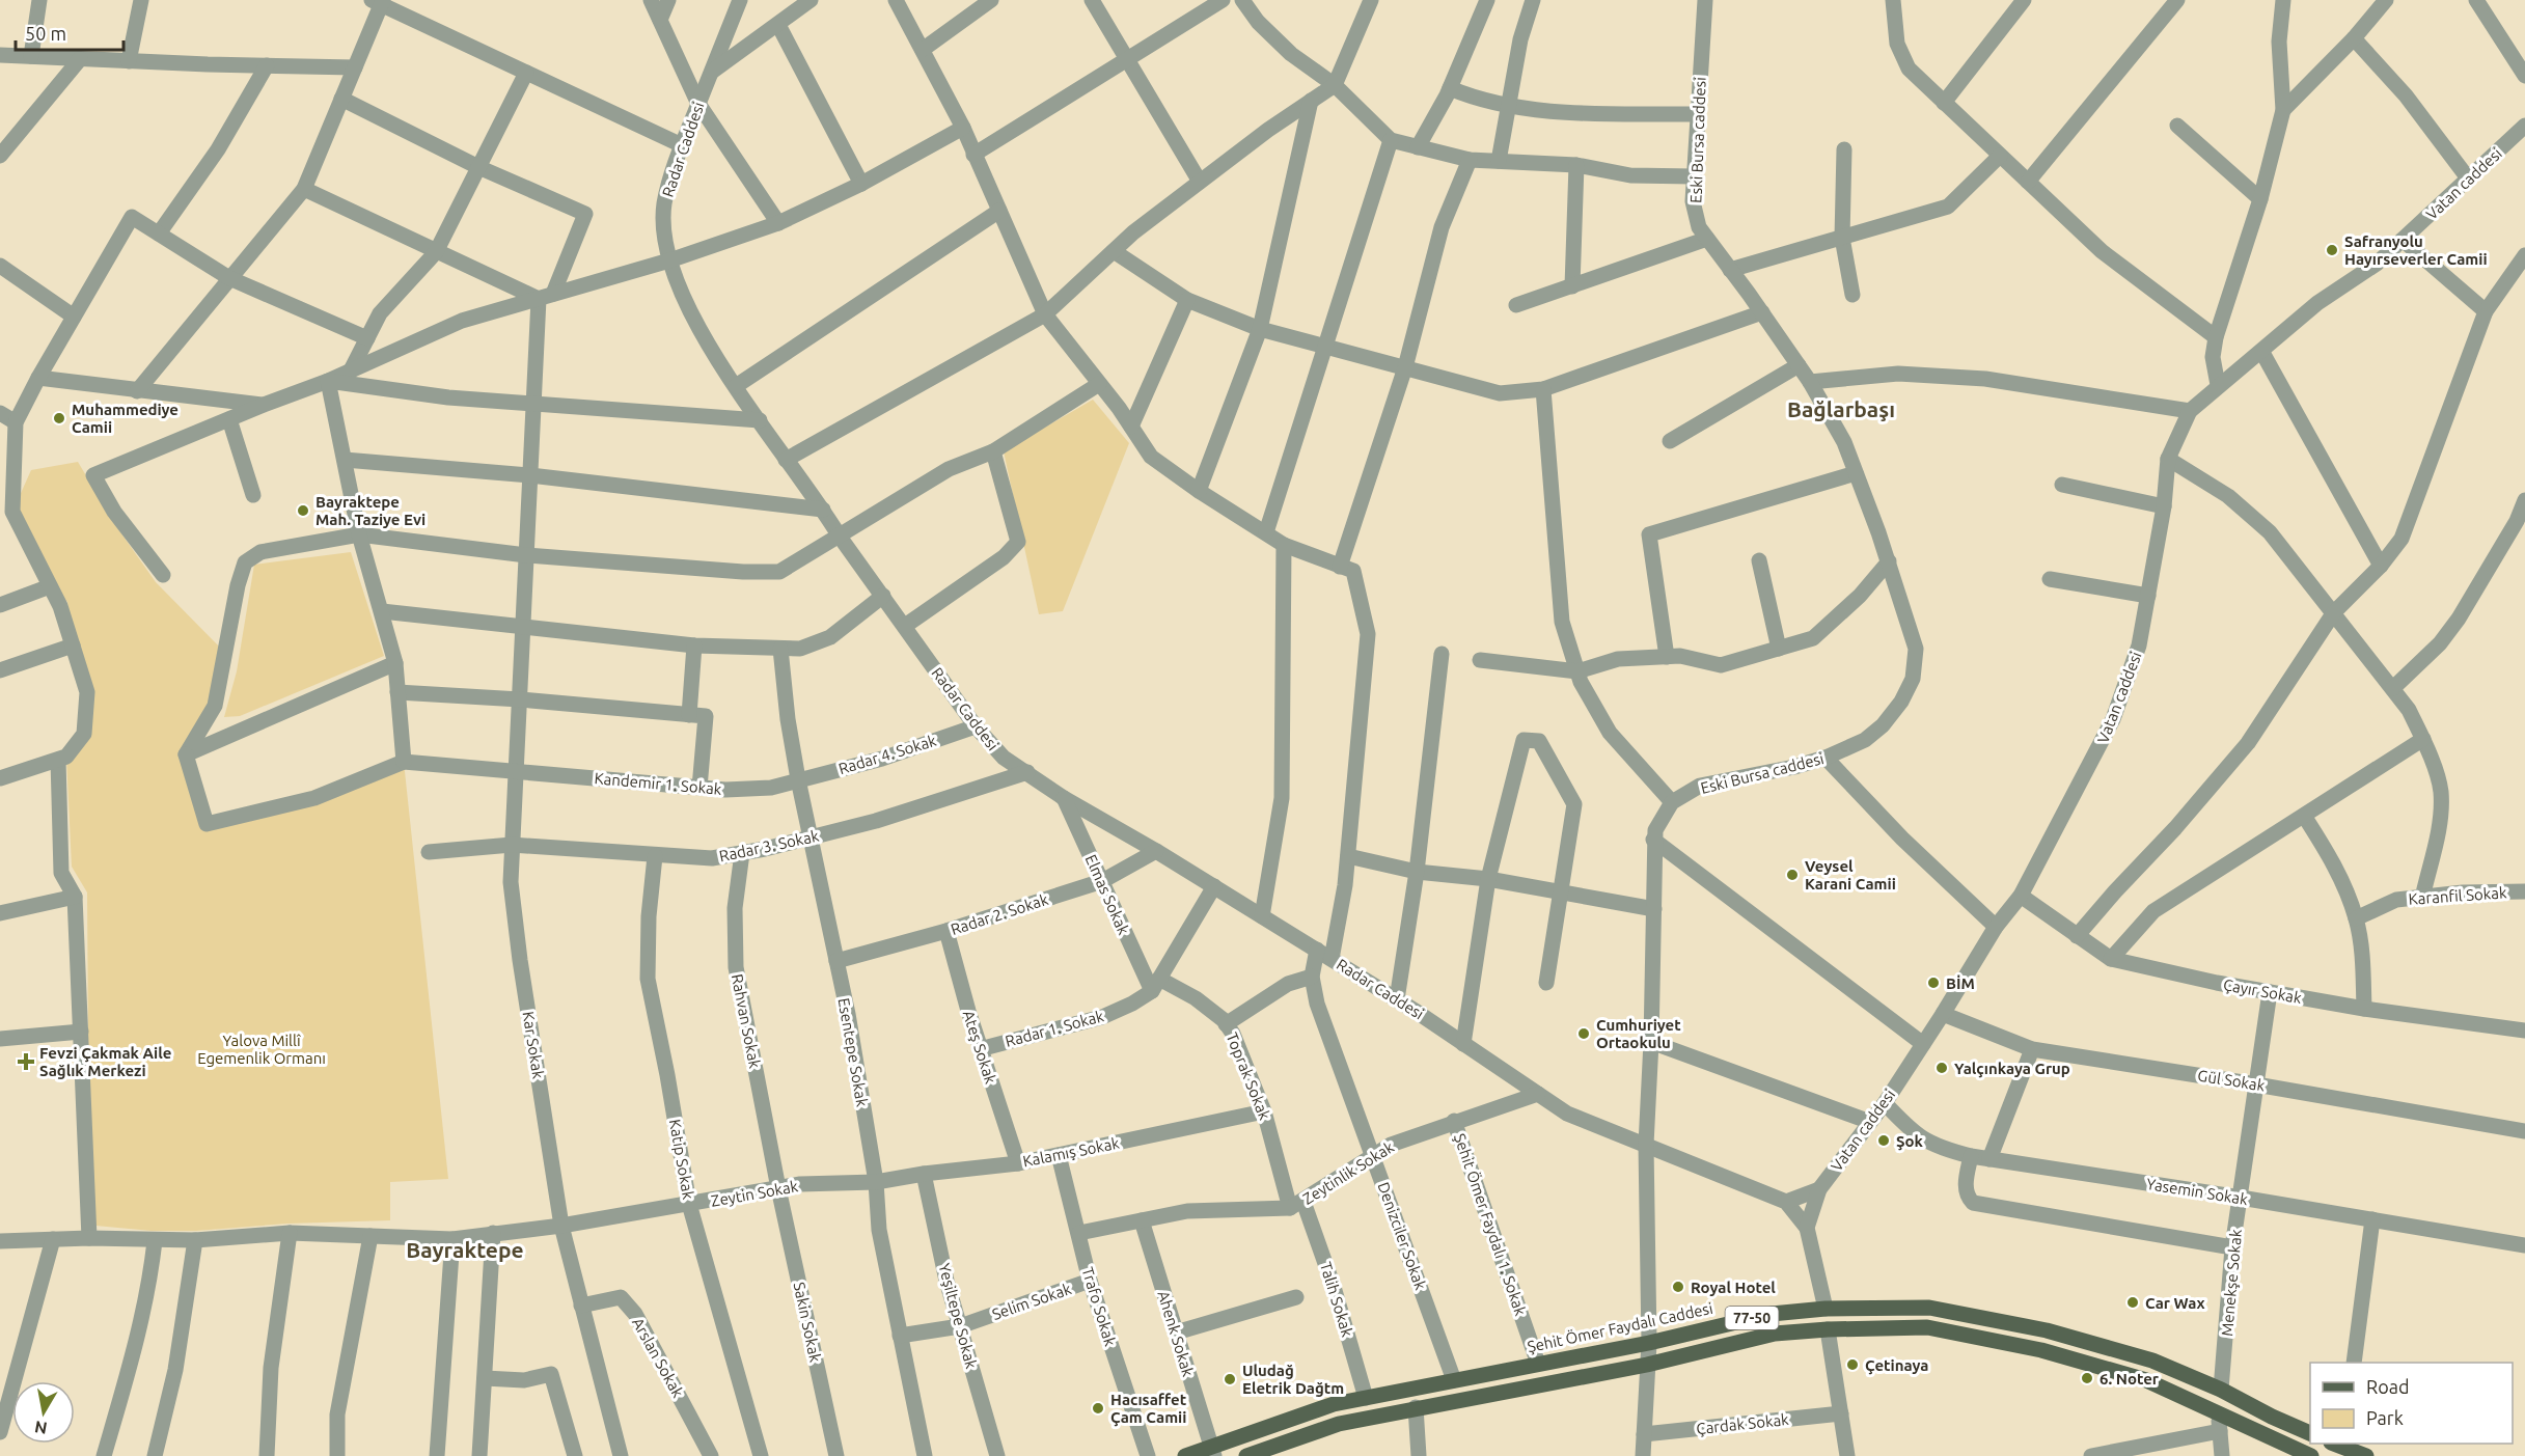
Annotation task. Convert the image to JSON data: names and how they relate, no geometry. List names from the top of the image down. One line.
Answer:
{"streets":{"main road":["77-50","Şehit Ömer Faydalı Caddesi"],"street":["Eski Bursa caddesi","Radar Caddesi","Vatan caddesi","Radar 4. Sokak","Kandemir 1. Sokak","Radar 3. Sokak","Elmas Sokak","Karanfil Sokak","Radar 2. Sokak","Çayır Sokak","Rahvan Sokak","Radar 1. Sokak","Kar Sokak","Ateş Sokak","Esentepe Sokak","Toprak Sokak","Gül Sokak","Kalamış Sokak","Katip Sokak","Zeytinlik Sokak","Yasemin Sokak","Zeytin Sokak","Şehit Ömer Faydalı 1. Sokak","Denizciler Sokak","Menekşe Sokak","Talih Sokak","Selim Sokak","Trafo Sokak","Yeşiltepe Sokak","Sakin Sokak","Ahenk Sokak","Arslan Sokak","Çardak Sokak"]},"crossings":[["Eski Bursa caddesi","Radar Caddesi"],["Eski Bursa caddesi","77-50"],["Eski Bursa caddesi","Şehit Ömer Faydalı Caddesi"],["Eski Bursa caddesi","Çardak Sokak"],["Radar Caddesi","Radar 4. Sokak"],["Radar Caddesi","Radar 3. Sokak"],["Radar Caddesi","Elmas Sokak"],["Radar Caddesi","Radar 2. Sokak"],["Radar Caddesi","Radar 1. Sokak"],["Radar Caddesi","Zeytinlik Sokak"],["Radar Caddesi","Denizciler Sokak"],["Vatan caddesi","Çayır Sokak"],["Vatan caddesi","Gül Sokak"],["Vatan caddesi","Yasemin Sokak"],["Radar 4. Sokak","Kandemir 1. Sokak"],["Radar 4. Sokak","Esentepe Sokak"],["Kandemir 1. Sokak","Kar Sokak"],["Kandemir 1. Sokak","Esentepe Sokak"],["Radar 3. Sokak","Rahvan Sokak"],["Radar 3. Sokak","Kar Sokak"],["Radar 3. Sokak","Esentepe Sokak"],["Radar 3. Sokak","Katip Sokak"],["Elmas Sokak","Radar 2. Sokak"],["Elmas Sokak","Radar 1. Sokak"],["Elmas Sokak","Toprak Sokak"],["Radar 2. Sokak","Ateş Sokak"],["Radar 2. Sokak","Esentepe Sokak"],["Çayır Sokak","Menekşe Sokak"],["Rahvan Sokak","Zeytin Sokak"],["Rahvan Sokak","Sakin Sokak"],["Radar 1. Sokak","Ateş Sokak"],["Radar 1. Sokak","Toprak Sokak"],["Kar Sokak","Zeytin Sokak"],["Kar Sokak","Arslan Sokak"],["Ateş Sokak","Kalamış Sokak"],["Esentepe Sokak","Kalamış Sokak"],["Esentepe Sokak","Zeytin Sokak"],["Esentepe Sokak","Selim Sokak"],["Toprak Sokak","Kalamış Sokak"],["Toprak Sokak","Zeytinlik Sokak"],["Toprak Sokak","Talih Sokak"],["Gül Sokak","Menekşe Sokak"],["Kalamış Sokak","Zeytin Sokak"],["Kalamış Sokak","Trafo Sokak"],["Kalamış Sokak","Yeşiltepe Sokak"],["Katip Sokak","Zeytin Sokak"],["Zeytinlik Sokak","Şehit Ömer Faydalı 1. Sokak"],["Zeytinlik Sokak","Denizciler Sokak"],["Zeytinlik Sokak","Talih Sokak"],["Zeytinlik Sokak","Trafo Sokak"],["Zeytinlik Sokak","Ahenk Sokak"],["Yasemin Sokak","Menekşe Sokak"],["Zeytin Sokak","Sakin Sokak"],["Şehit Ömer Faydalı 1. Sokak","Şehit Ömer Faydalı Caddesi"],["Denizciler Sokak","Şehit Ömer Faydalı Caddesi"],["Menekşe Sokak","Şehit Ömer Faydalı Caddesi"],["Talih Sokak","Şehit Ömer Faydalı Caddesi"],["Selim Sokak","Trafo Sokak"],["Selim Sokak","Yeşiltepe Sokak"],["Şehit Ömer Faydalı Caddesi","Ahenk Sokak"]],"districts":["Bağlarbaşı","Bayraktepe"],"parks":["Yalova Millî Egemenlik Ormanı"],"places":{"other":["Safranyolu Hayırseverler Camii","Muhammediye Camii","Bayraktepe Mah. Taziye Evi","Veysel Karani Camii","BİM","Cumhuriyet Ortaokulu","Yalçınkaya Grup","Şok","Royal Hotel","Car Wax","Çetinaya","6. Noter","Uludağ Eletrik Dağtm","Hacısaffet Çam Camii"],"health":["Fevzi Çakmak Aile Sağlık Merkezi"]},"legend":["Road","Park"],"scale_bar":"50 m","north":"bottom"}
